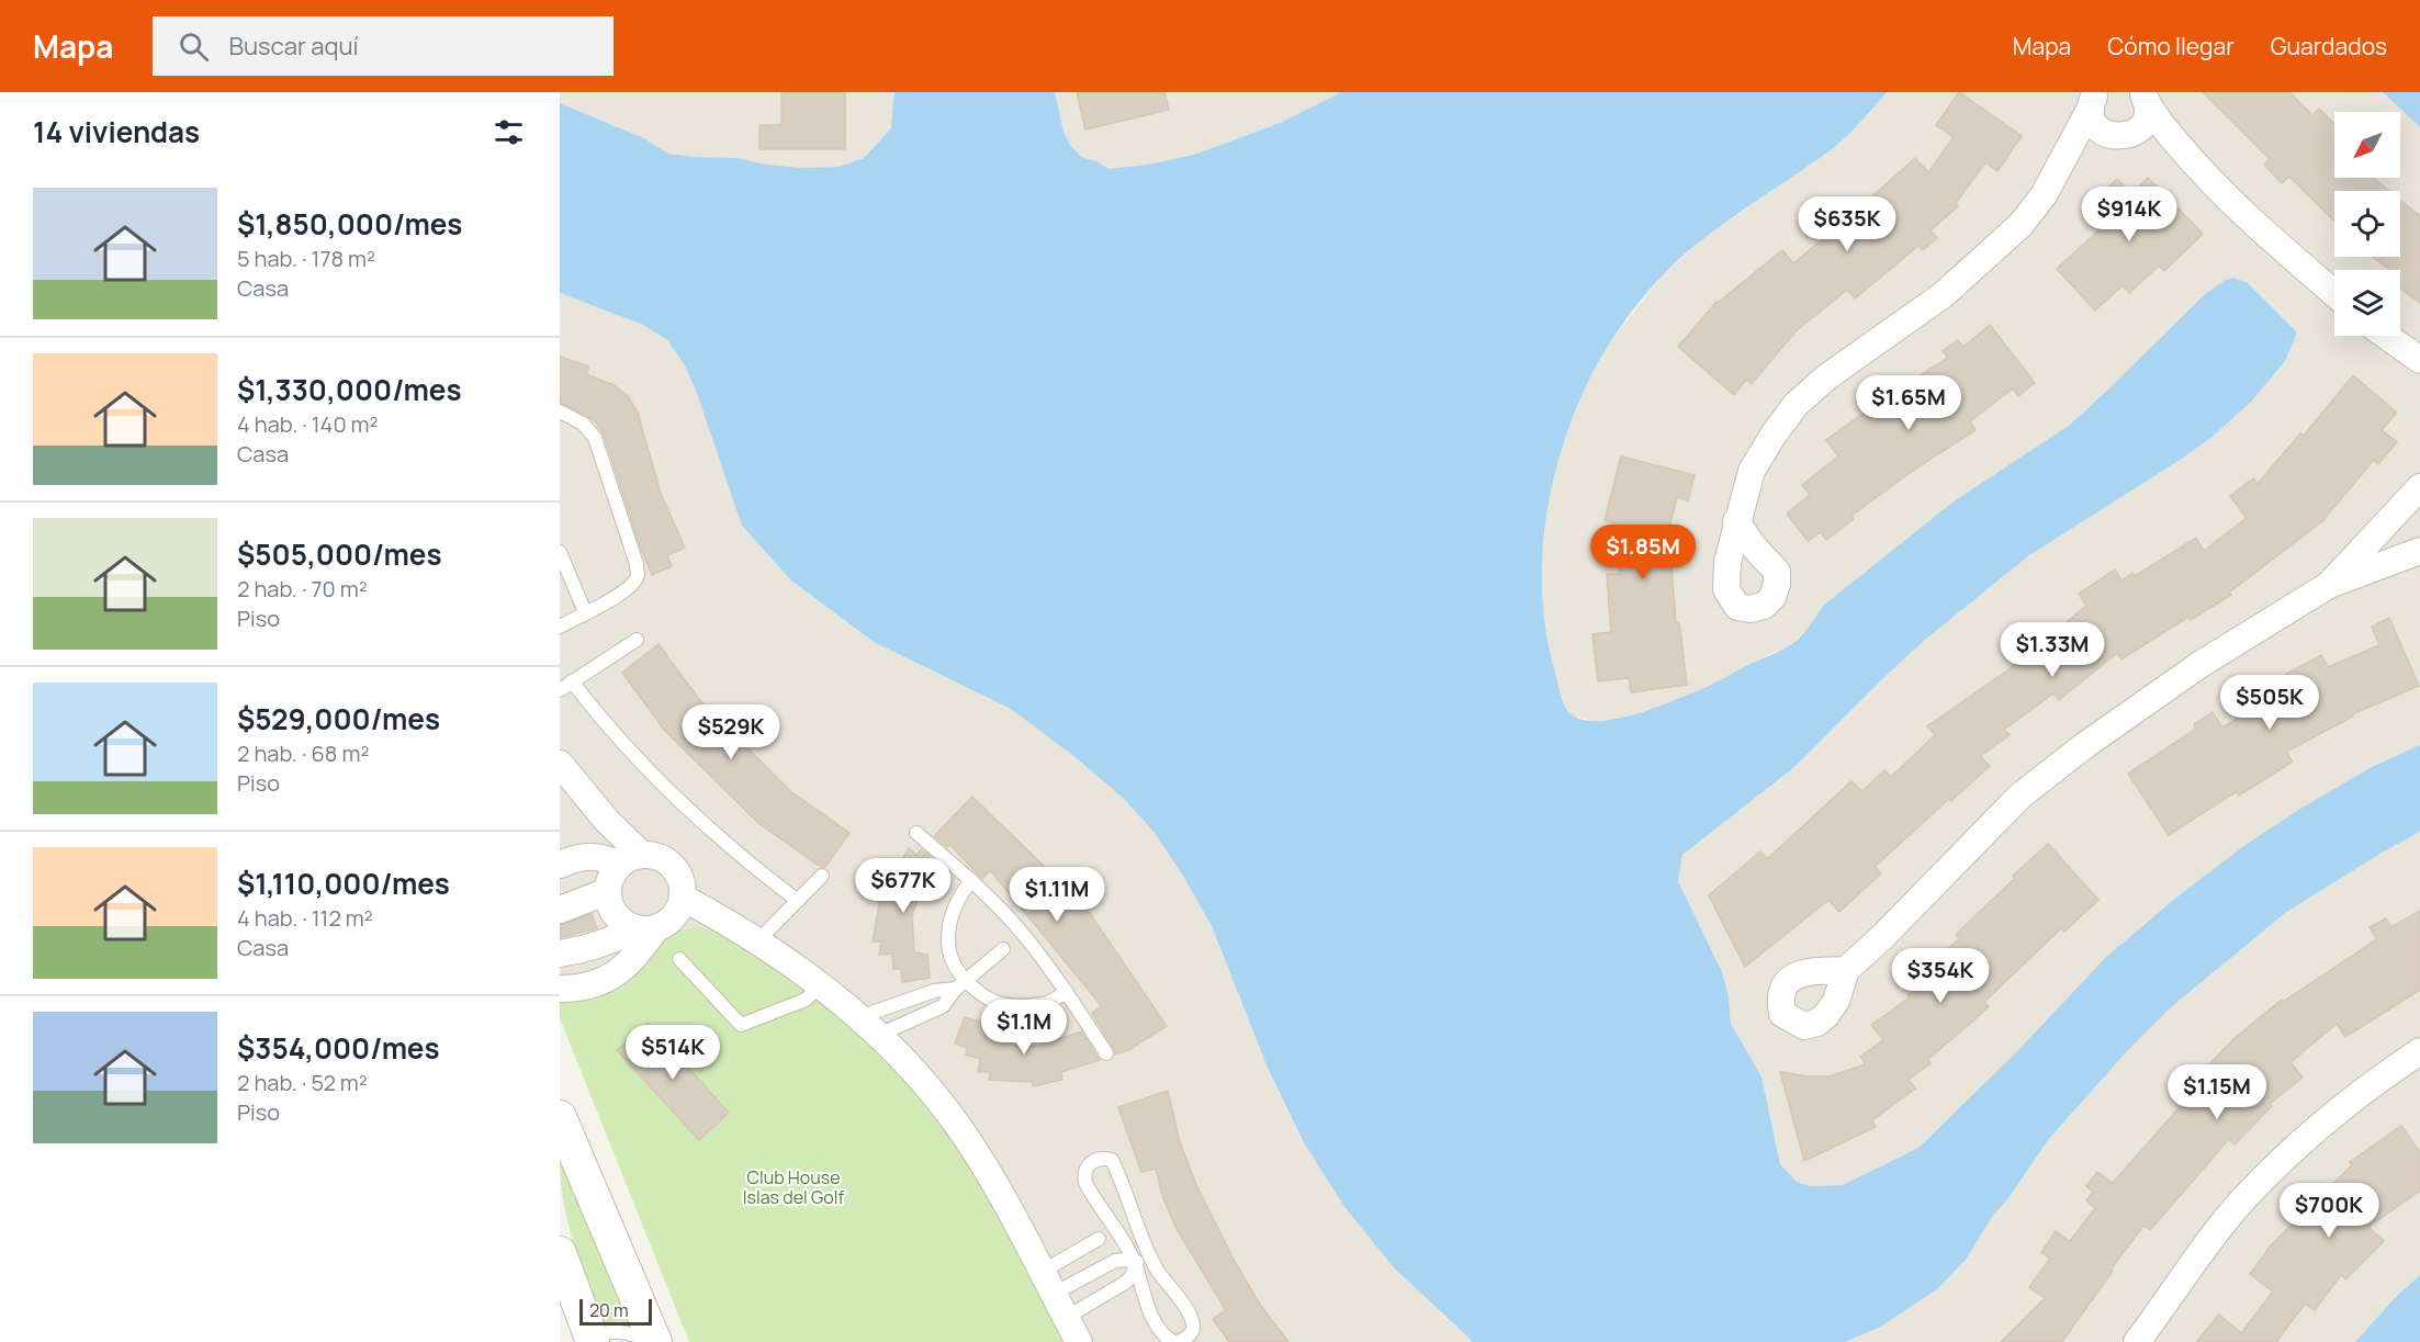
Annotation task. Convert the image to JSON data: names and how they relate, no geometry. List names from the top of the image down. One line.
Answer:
{"parks":["Club House Islas del Golf"],"scale_bar":"20 m","north":"bottom left","page":{"header":"Mapa","search":"Buscar aquí","nav":["Mapa","Cómo llegar","Guardados"],"heading":"14 viviendas","list":[{"name":"$1,850,000/mes","note":"5 hab. · 178 m² · Casa"},{"name":"$1,330,000/mes","note":"4 hab. · 140 m² · Casa"},{"name":"$505,000/mes","note":"2 hab. · 70 m² · Piso"},{"name":"$529,000/mes","note":"2 hab. · 68 m² · Piso"},{"name":"$1,110,000/mes","note":"4 hab. · 112 m² · Casa"},{"name":"$354,000/mes","note":"2 hab. · 52 m² · Piso"}],"price":["$914K","$635K","$1.65M","$1.85M","$1.33M","$505K","$529K","$677K","$1.11M","$354K","$1.1M","$514K","$1.15M","$700K"],"scale":"20 m"}}
